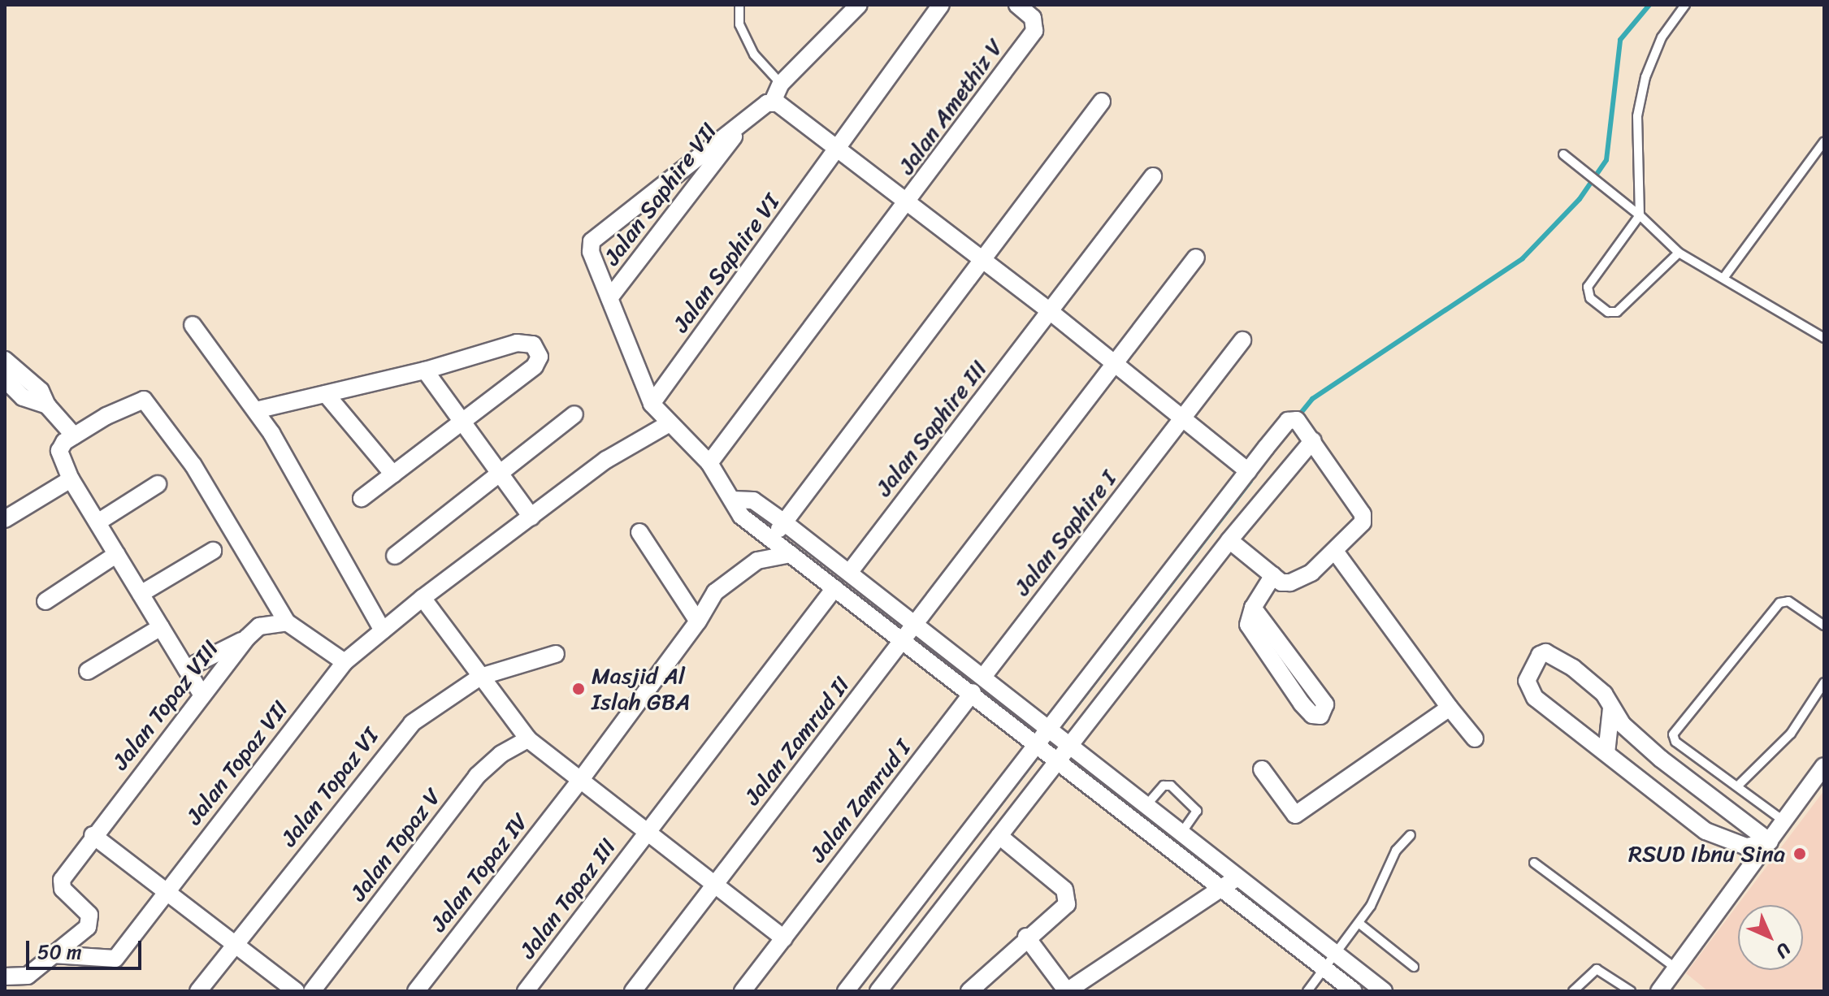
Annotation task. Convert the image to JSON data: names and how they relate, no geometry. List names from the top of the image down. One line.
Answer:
{"streets":{"street":["Jalan Amethiz V","Jalan Saphire VII","Jalan Saphire VI","Jalan Saphire III","Jalan Saphire I","Jalan Topaz VIII","Jalan Zamrud II","Jalan Topaz VII","Jalan Topaz VI","Jalan Zamrud I","Jalan Topaz V","Jalan Topaz IV","Jalan Topaz III"]},"crossings":[["Jalan Topaz VIII","Jalan Topaz VII"]],"places":["Masjid Al Islah GBA","RSUD Ibnu Sina"],"scale_bar":"50 m","north":"bottom right"}
